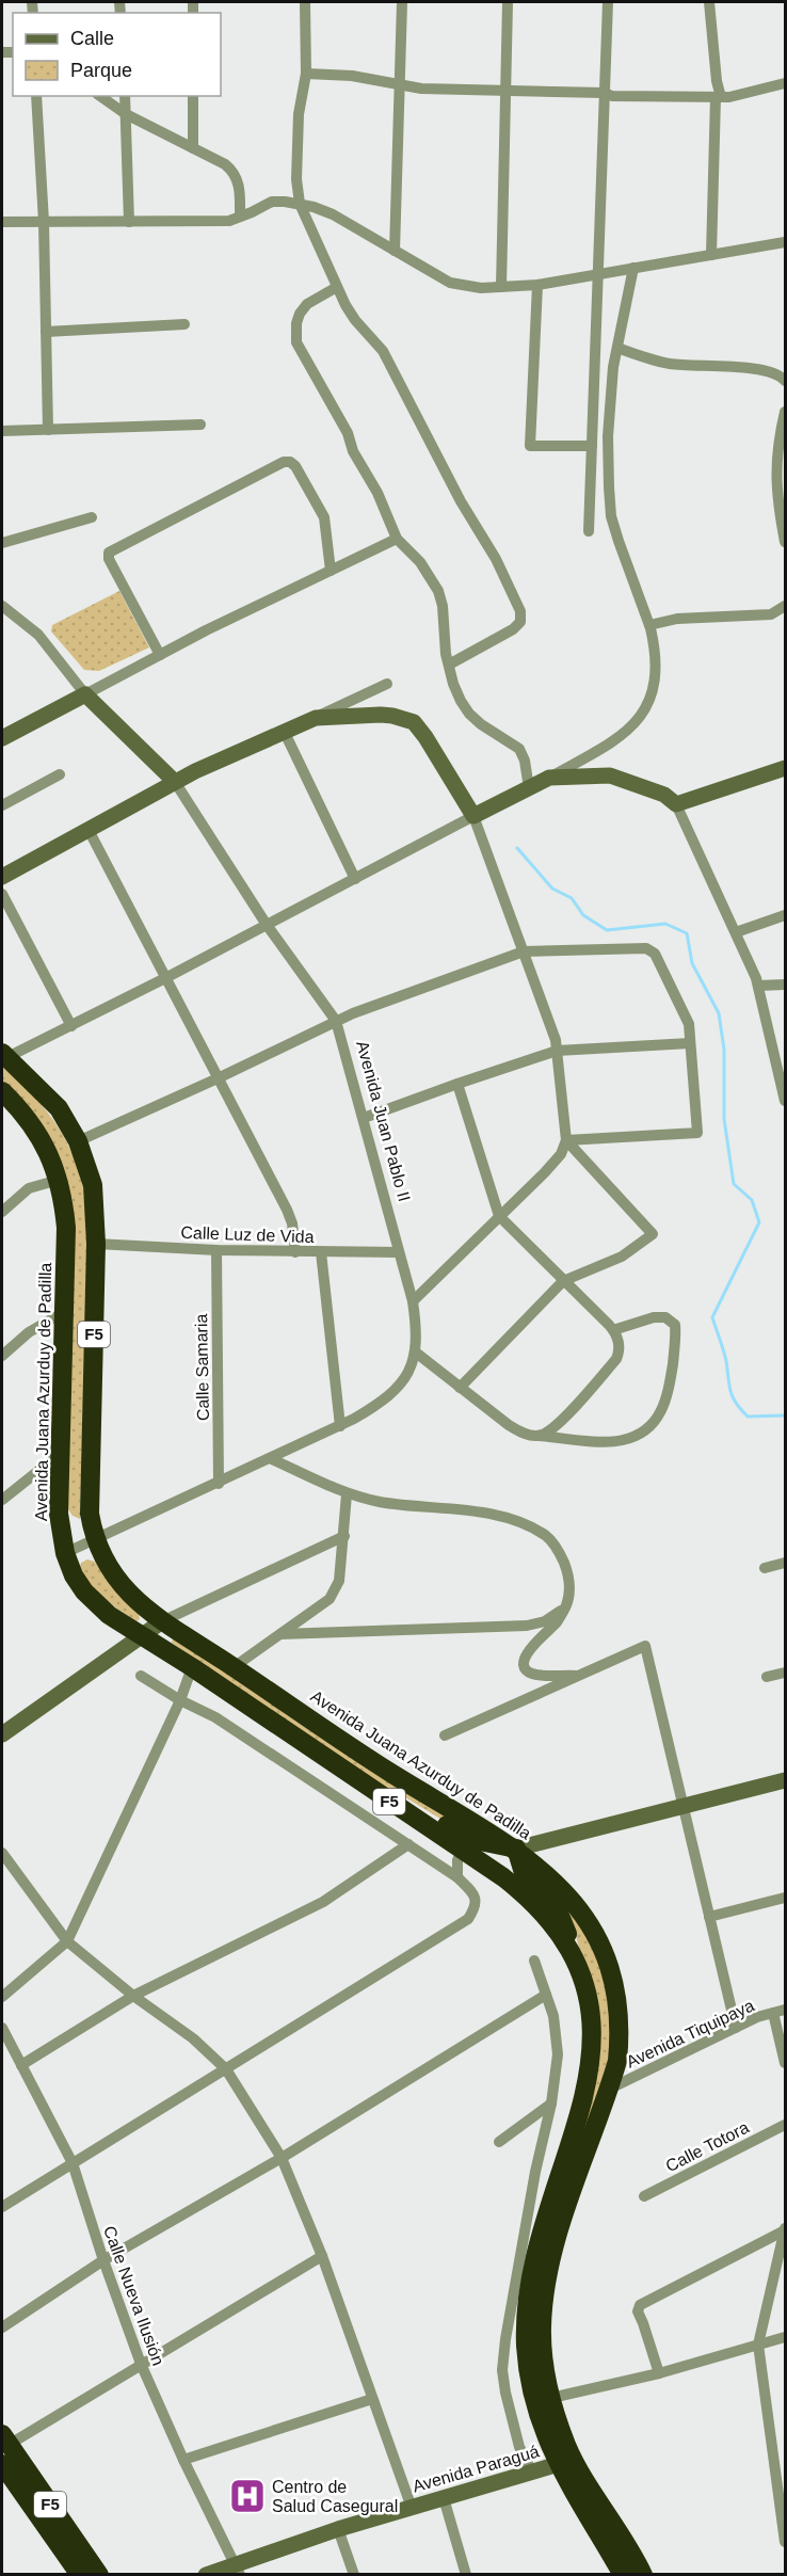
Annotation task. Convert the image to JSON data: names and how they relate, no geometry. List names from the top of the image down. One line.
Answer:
{"streets":{"highway":["F5","Avenida Juana Azurduy de Padilla"],"street":["Avenida Juan Pablo II","Calle Luz de Vida","Calle Samaria","Avenida Tiquipaya","Calle Totora","Calle Nueva Ilusión","Avenida Paraguá"]},"crossings":[["Avenida Juan Pablo II","Calle Luz de Vida"],["Avenida Juan Pablo II","Calle Samaria"],["Avenida Juan Pablo II","Avenida Juana Azurduy de Padilla"],["Calle Luz de Vida","Calle Samaria"],["Calle Luz de Vida","Avenida Juana Azurduy de Padilla"],["Avenida Juana Azurduy de Padilla","Avenida Tiquipaya"],["Avenida Juana Azurduy de Padilla","Avenida Paraguá"],["Calle Nueva Ilusión","Avenida Paraguá"]],"places":{"hospital":["Centro de Salud Casegural"]},"legend":["Calle","Parque"]}
